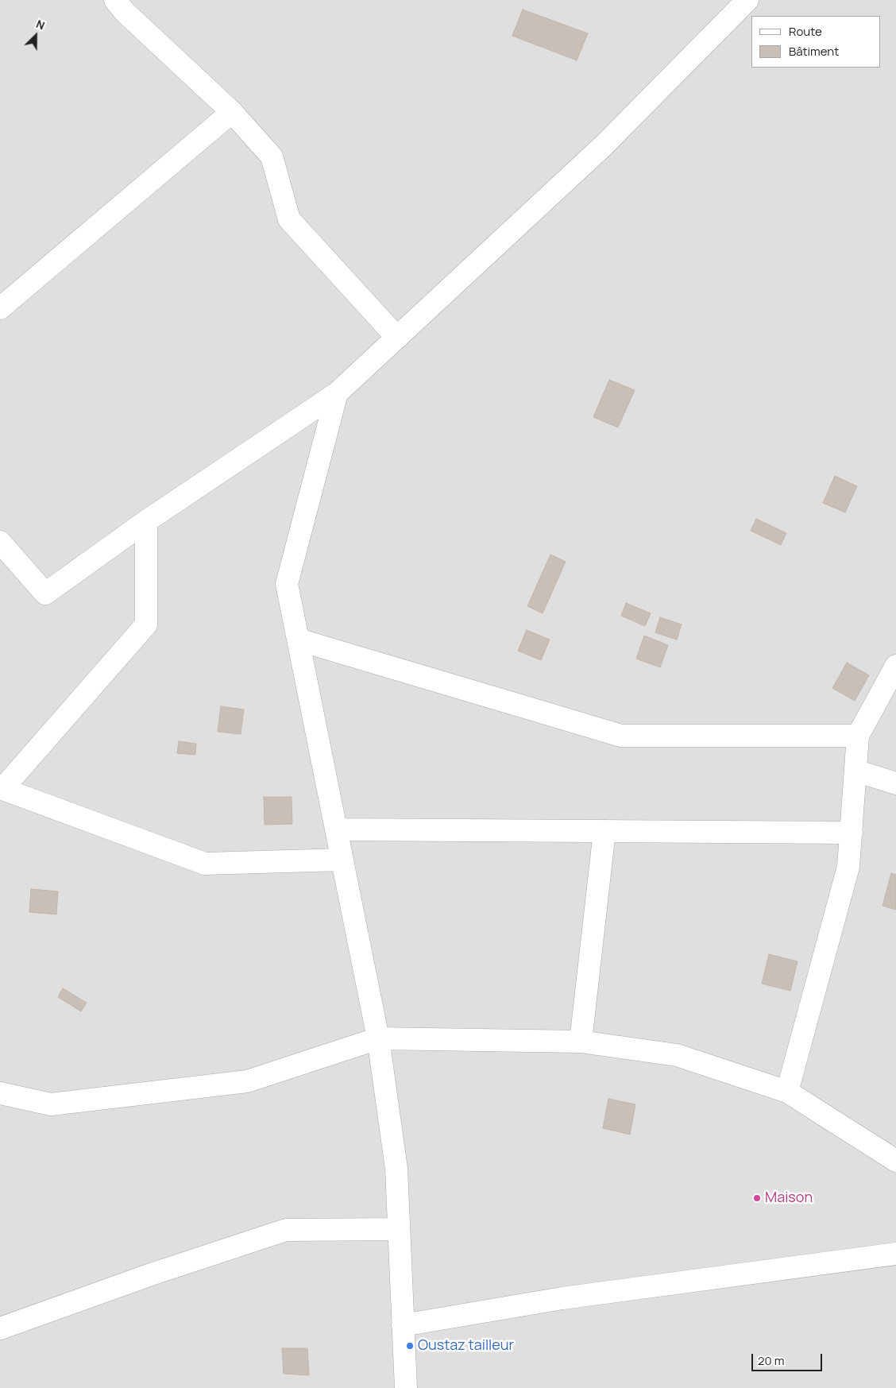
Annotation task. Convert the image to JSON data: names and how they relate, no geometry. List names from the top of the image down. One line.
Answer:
{"places":["Maison","Oustaz tailleur"],"legend":["Route","Bâtiment"],"scale_bar":"20 m","north":"top right"}
